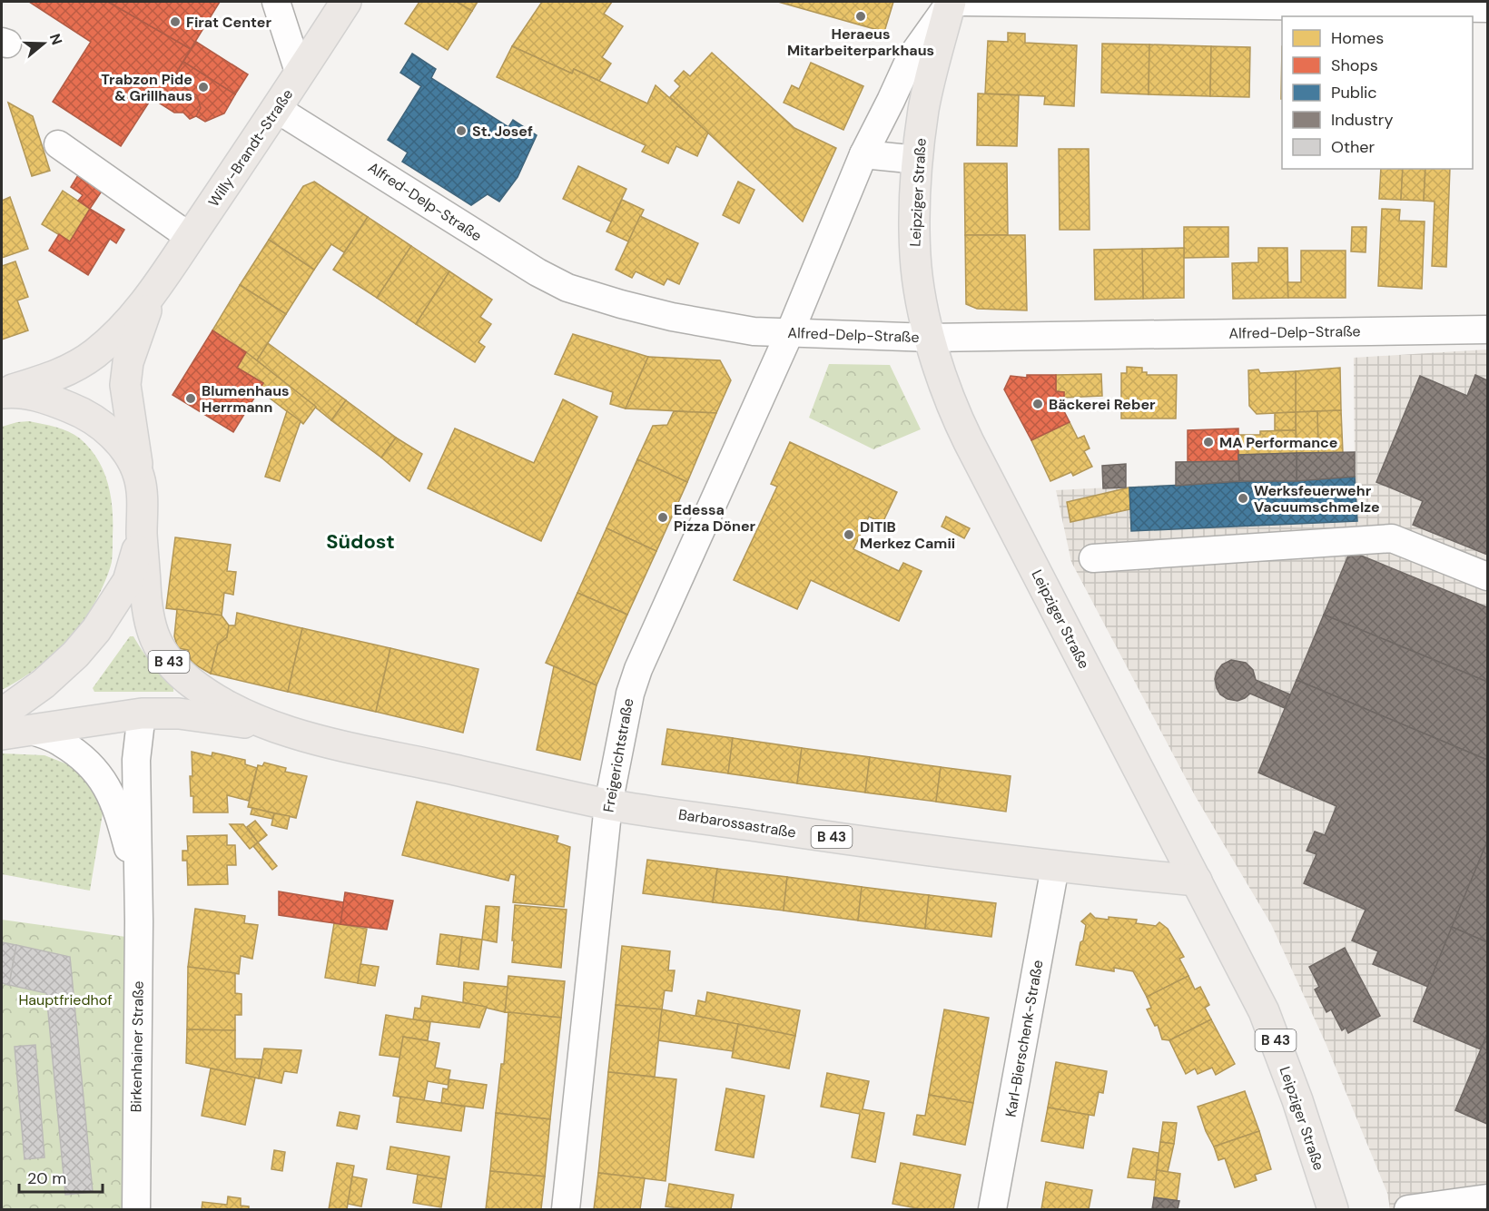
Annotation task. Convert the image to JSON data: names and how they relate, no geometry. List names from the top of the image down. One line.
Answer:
{"streets":{"main road":["Willy-Brandt-Straße","Leipziger Straße","B 43","Barbarossastraße"],"street":["Alfred-Delp-Straße","Freigerichtstraße","Karl-Bierschenk-Straße","Birkenhainer Straße"]},"crossings":[["Willy-Brandt-Straße","Alfred-Delp-Straße"],["Willy-Brandt-Straße","B 43"],["Leipziger Straße","Alfred-Delp-Straße"],["Leipziger Straße","Freigerichtstraße"],["Leipziger Straße","Barbarossastraße"],["Alfred-Delp-Straße","Freigerichtstraße"],["B 43","Barbarossastraße"],["B 43","Birkenhainer Straße"],["Freigerichtstraße","Barbarossastraße"],["Barbarossastraße","Karl-Bierschenk-Straße"]],"districts":["Südost"],"parks":["Hauptfriedhof"],"places":["Heraeus Mitarbeiterparkhaus","Firat Center","Trabzon Pide & Grillhaus","St. Josef","Blumenhaus Herrmann","Bäckerei Reber","MA Performance","Werksfeuerwehr Vacuumschmelze","Edessa Pizza Döner","DITIB Merkez Camii"],"legend":["Homes","Shops","Public","Industry","Other"],"scale_bar":"20 m","north":"right"}
